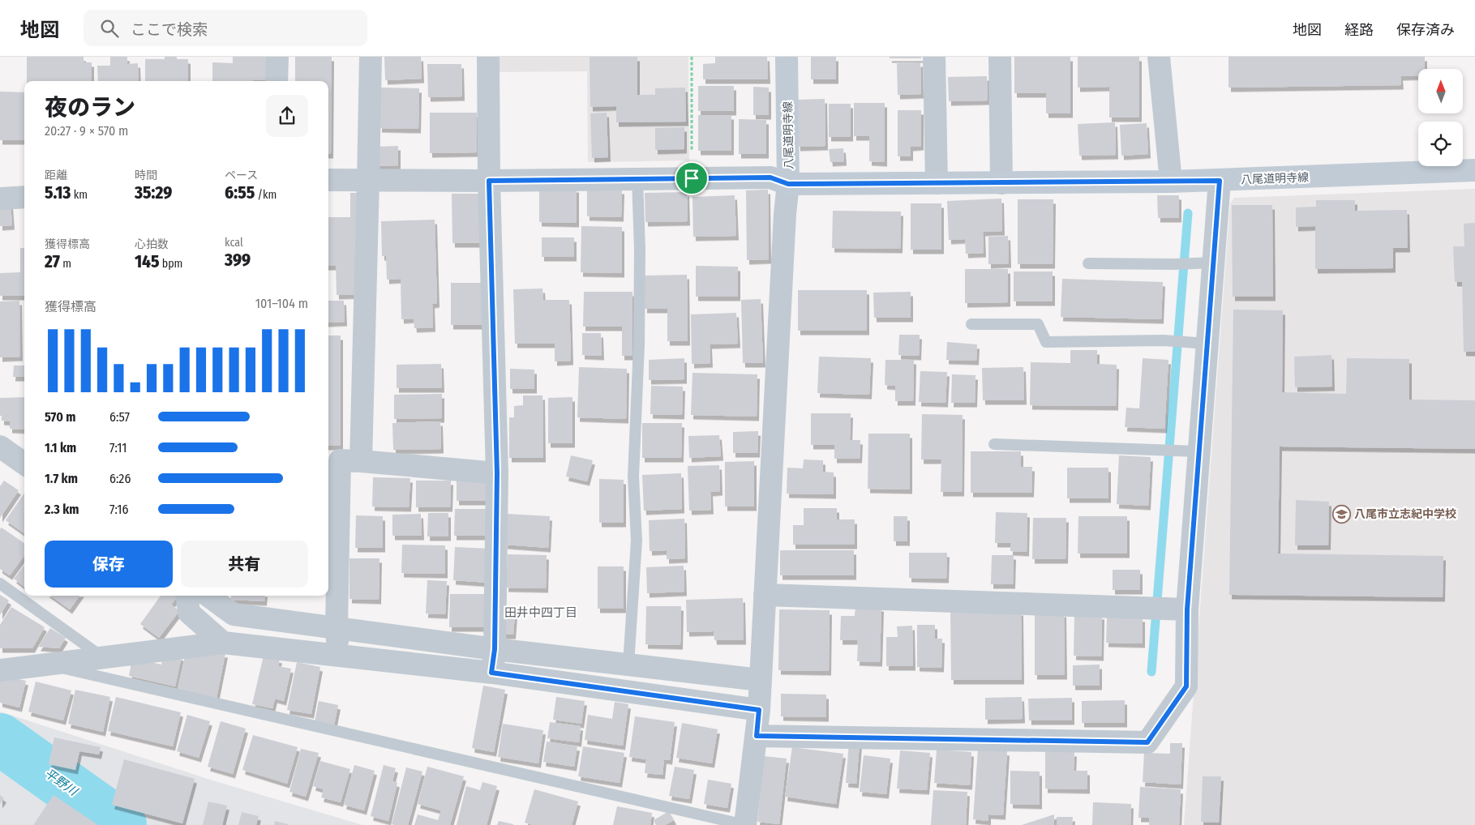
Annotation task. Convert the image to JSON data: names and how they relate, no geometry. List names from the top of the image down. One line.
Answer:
{"streets":{"main road":["八尾道明寺線"]},"districts":["田井中四丁目"],"water":["平野川"],"places":{"school or university":["八尾市立志紀中学校"]},"north":"top","page":{"header":"地図","search":"ここで検索","nav":["地図","経路","保存済み"],"heading":["夜のラン","20:27 · 9 × 570 m"],"stats":[["距離","5.13 km"],["時間","35:29"],["ペース","6:55 /km"],["獲得標高","27 m"],["心拍数","145 bpm"],["kcal","399"]],"chart":["獲得標高","101–104 m"],"list":[{"name":"570 m","note":"6:57"},{"name":"1.1 km","note":"7:11"},{"name":"1.7 km","note":"6:26"},{"name":"2.3 km","note":"7:16"}],"buttons":["保存","共有"]}}
